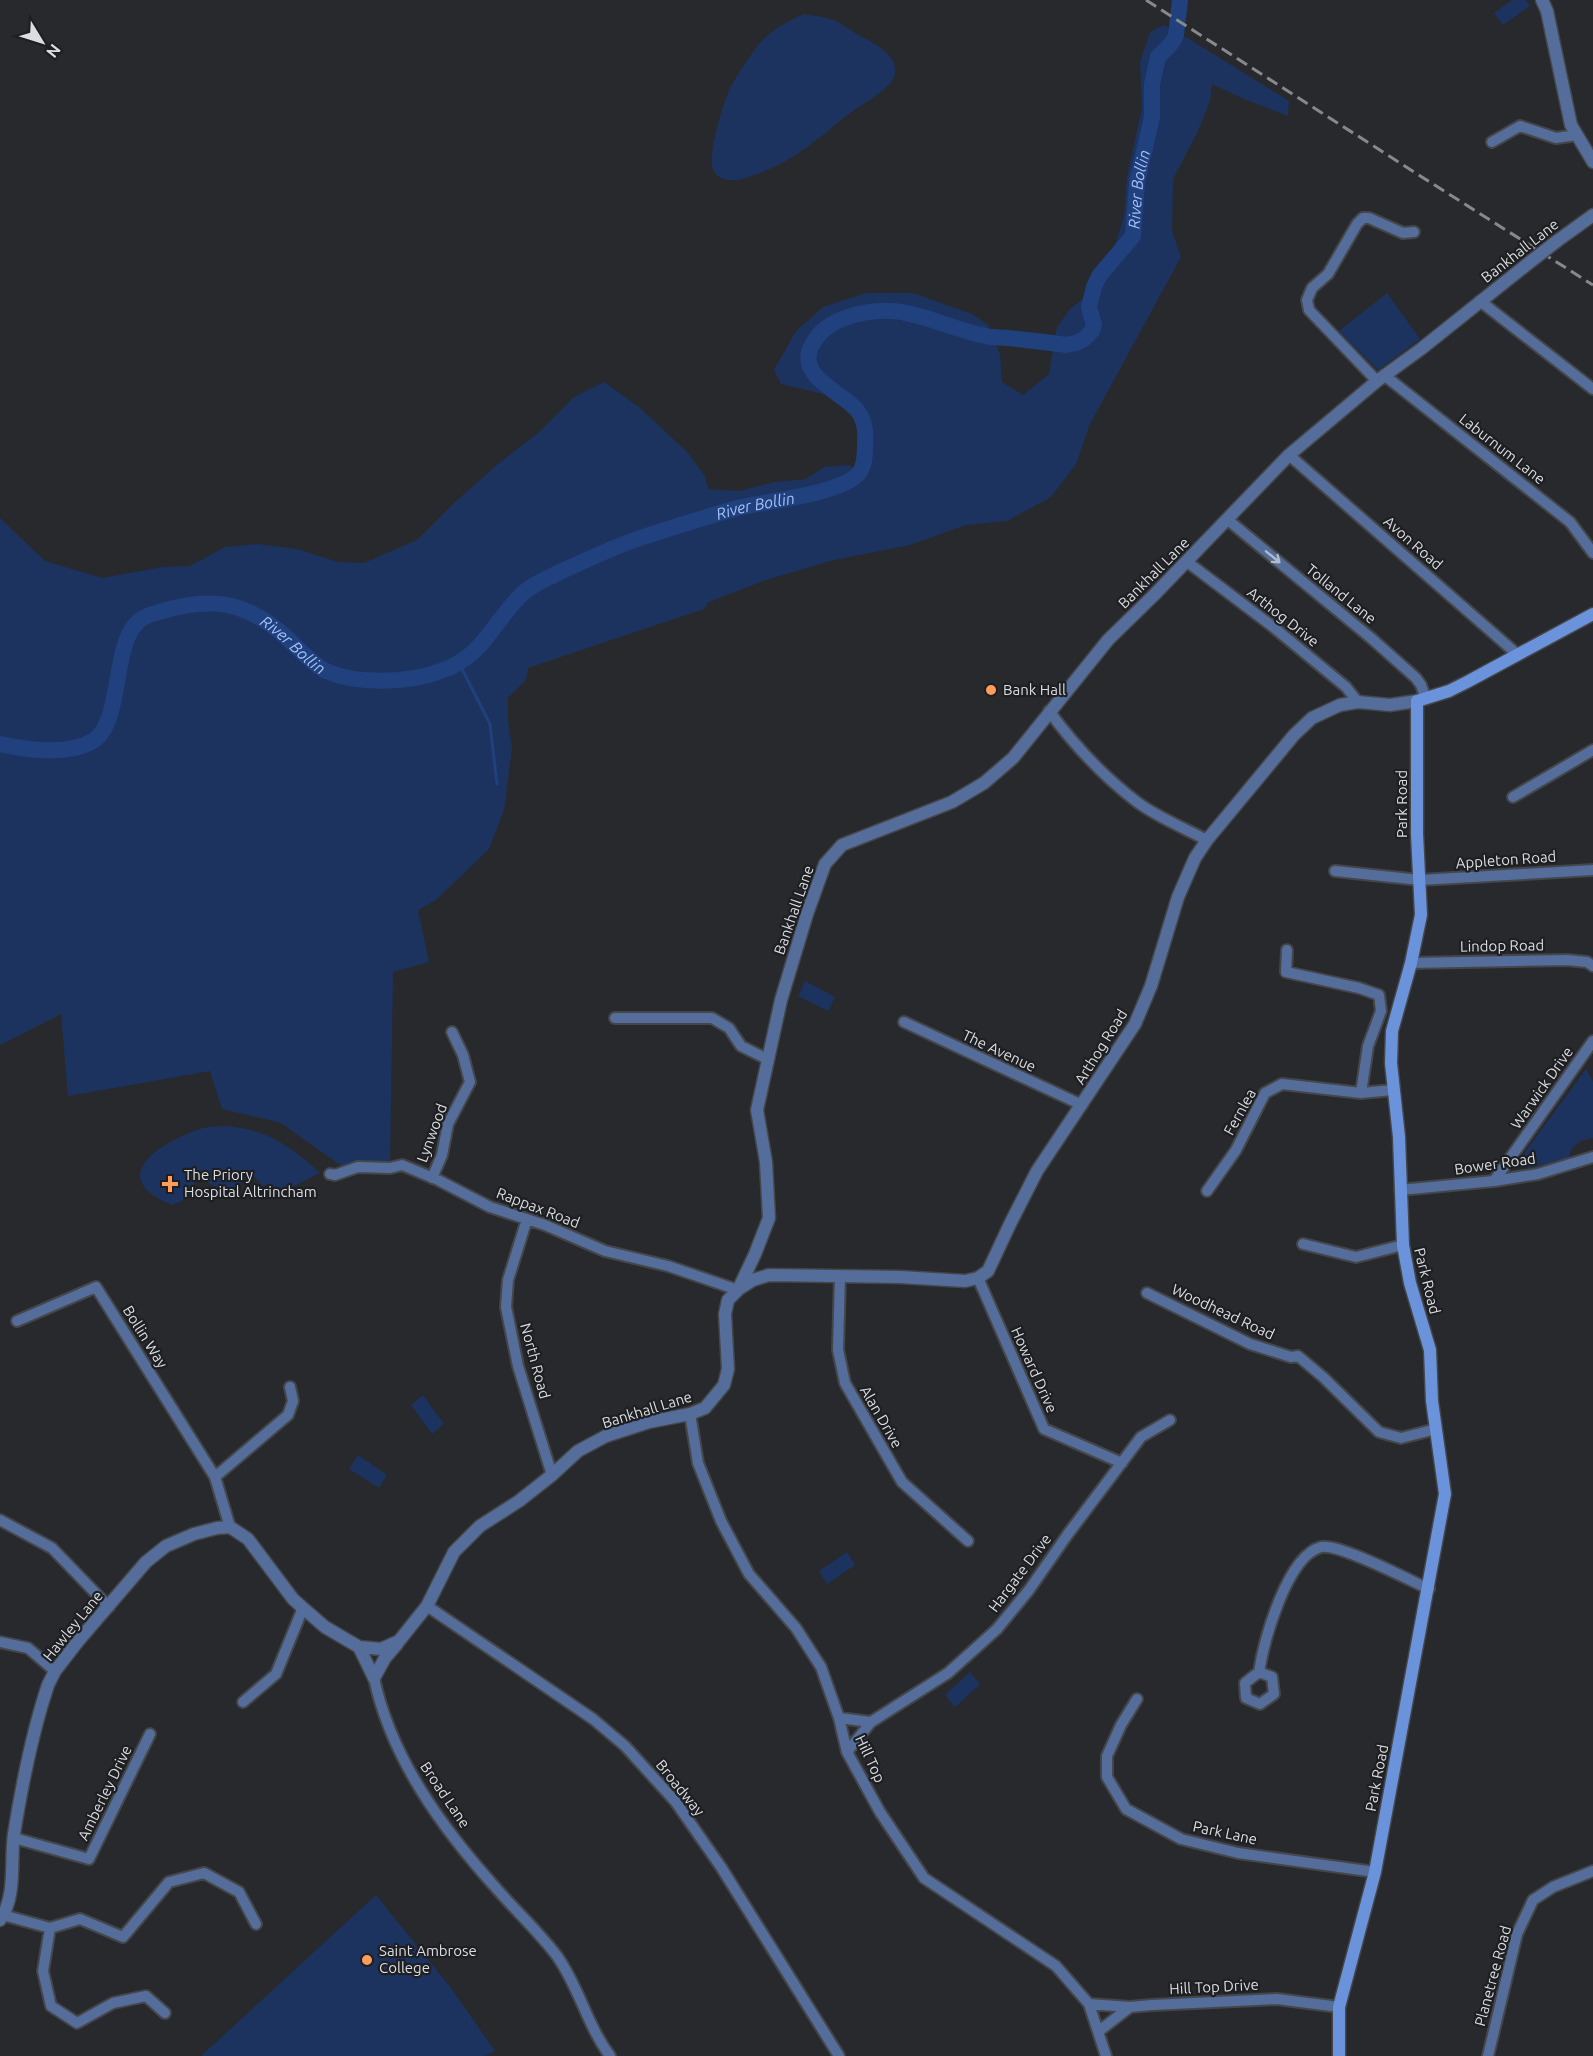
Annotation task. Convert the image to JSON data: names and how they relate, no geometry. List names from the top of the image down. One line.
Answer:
{"streets":{"main road":["Park Road"],"street":["Bankhall Lane","Laburnum Lane","Avon Road","Tolland Lane","Arthog Drive","Appleton Road","Lindop Road","Arthog Road","The Avenue","Warwick Drive","Fernlea","Lynwood","Bower Road","Rappax Road","Woodhead Road","Bollin Way","North Road","Howard Drive","Alan Drive","Hargate Drive","Hawley Lane","Hill Top","Broadway","Amberley Drive","Broad Lane","Park Lane","Planetree Road","Hill Top Drive"]},"crossings":[["Bankhall Lane","Laburnum Lane"],["Bankhall Lane","Avon Road"],["Bankhall Lane","Tolland Lane"],["Bankhall Lane","Arthog Drive"],["Bankhall Lane","Rappax Road"],["Bankhall Lane","North Road"],["Bankhall Lane","Hill Top"],["Bankhall Lane","Broadway"],["Bankhall Lane","Broad Lane"],["Tolland Lane","Park Road"],["Tolland Lane","Arthog Road"],["Arthog Drive","Arthog Road"],["Park Road","Appleton Road"],["Park Road","Lindop Road"],["Park Road","Arthog Road"],["Park Road","Fernlea"],["Park Road","Bower Road"],["Park Road","Woodhead Road"],["Park Road","Park Lane"],["Park Road","Hill Top Drive"],["Arthog Road","The Avenue"],["Arthog Road","Howard Drive"],["Warwick Drive","Bower Road"],["Lynwood","Rappax Road"],["Rappax Road","North Road"],["Bollin Way","Hawley Lane"],["Howard Drive","Hargate Drive"],["Hargate Drive","Hill Top"],["Hawley Lane","Amberley Drive"],["Hill Top","Hill Top Drive"]],"one_way":["Tolland Lane"],"water":["River Bollin"],"places":{"other":["Bank Hall","Saint Ambrose College"],"health":["The Priory Hospital Altrincham"]},"north":"bottom right"}
